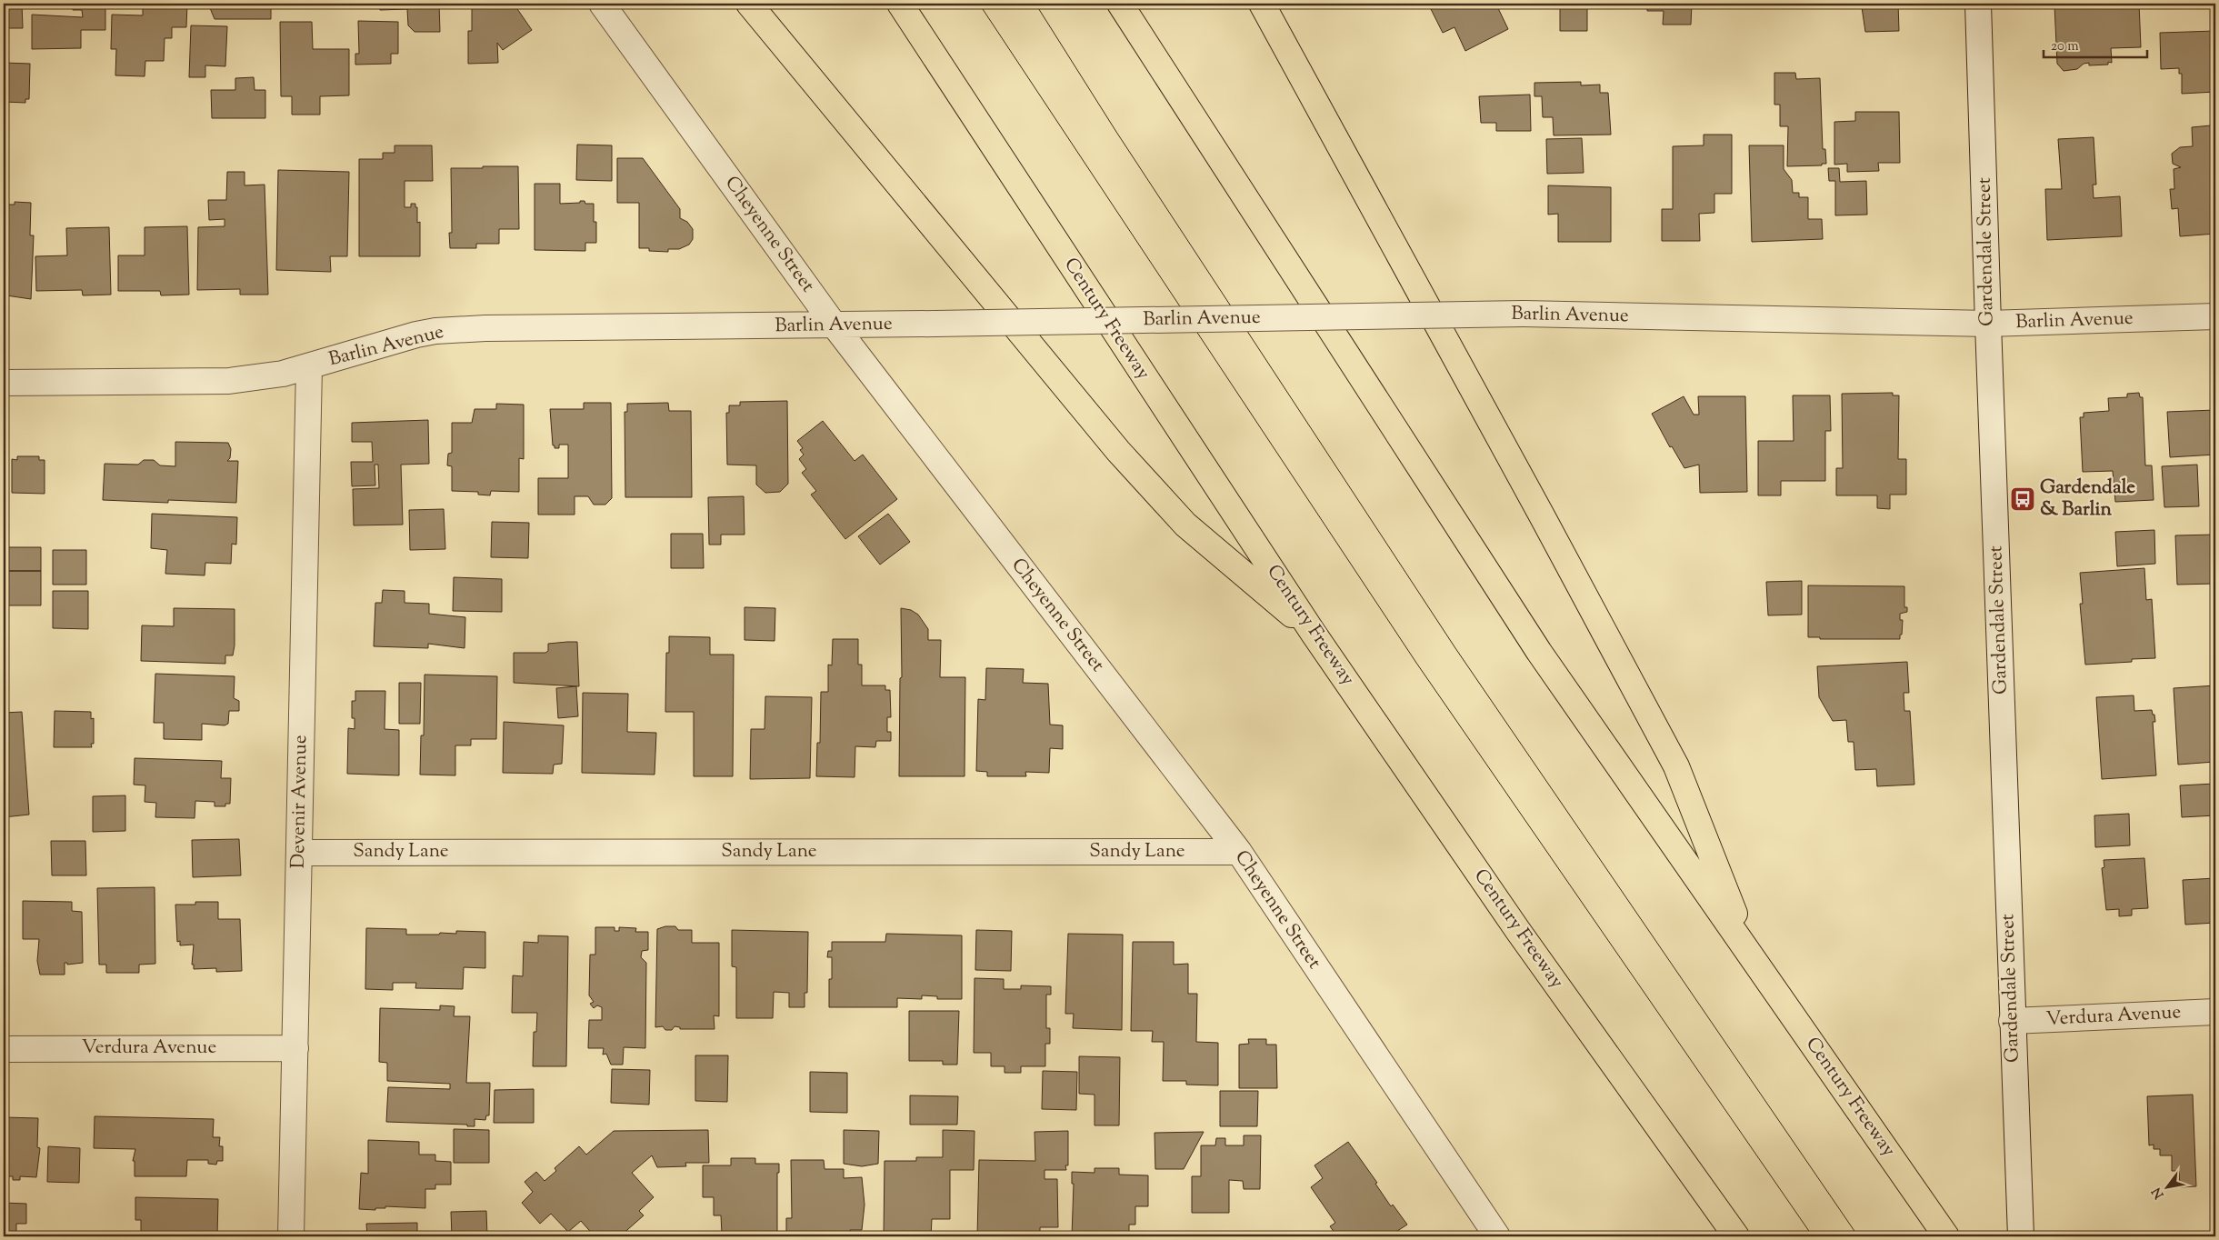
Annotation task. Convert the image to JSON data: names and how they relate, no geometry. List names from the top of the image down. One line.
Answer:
{"streets":{"highway":["Century Freeway"],"street":["Cheyenne Street","Gardendale Street","Barlin Avenue","Devenir Avenue","Sandy Lane","Verdura Avenue"]},"crossings":[["Cheyenne Street","Barlin Avenue"],["Cheyenne Street","Sandy Lane"],["Gardendale Street","Barlin Avenue"],["Gardendale Street","Verdura Avenue"],["Barlin Avenue","Devenir Avenue"],["Devenir Avenue","Sandy Lane"],["Devenir Avenue","Verdura Avenue"]],"places":{"bus stop":["Gardendale & Barlin"]},"scale_bar":"20 m","north":"bottom left"}
